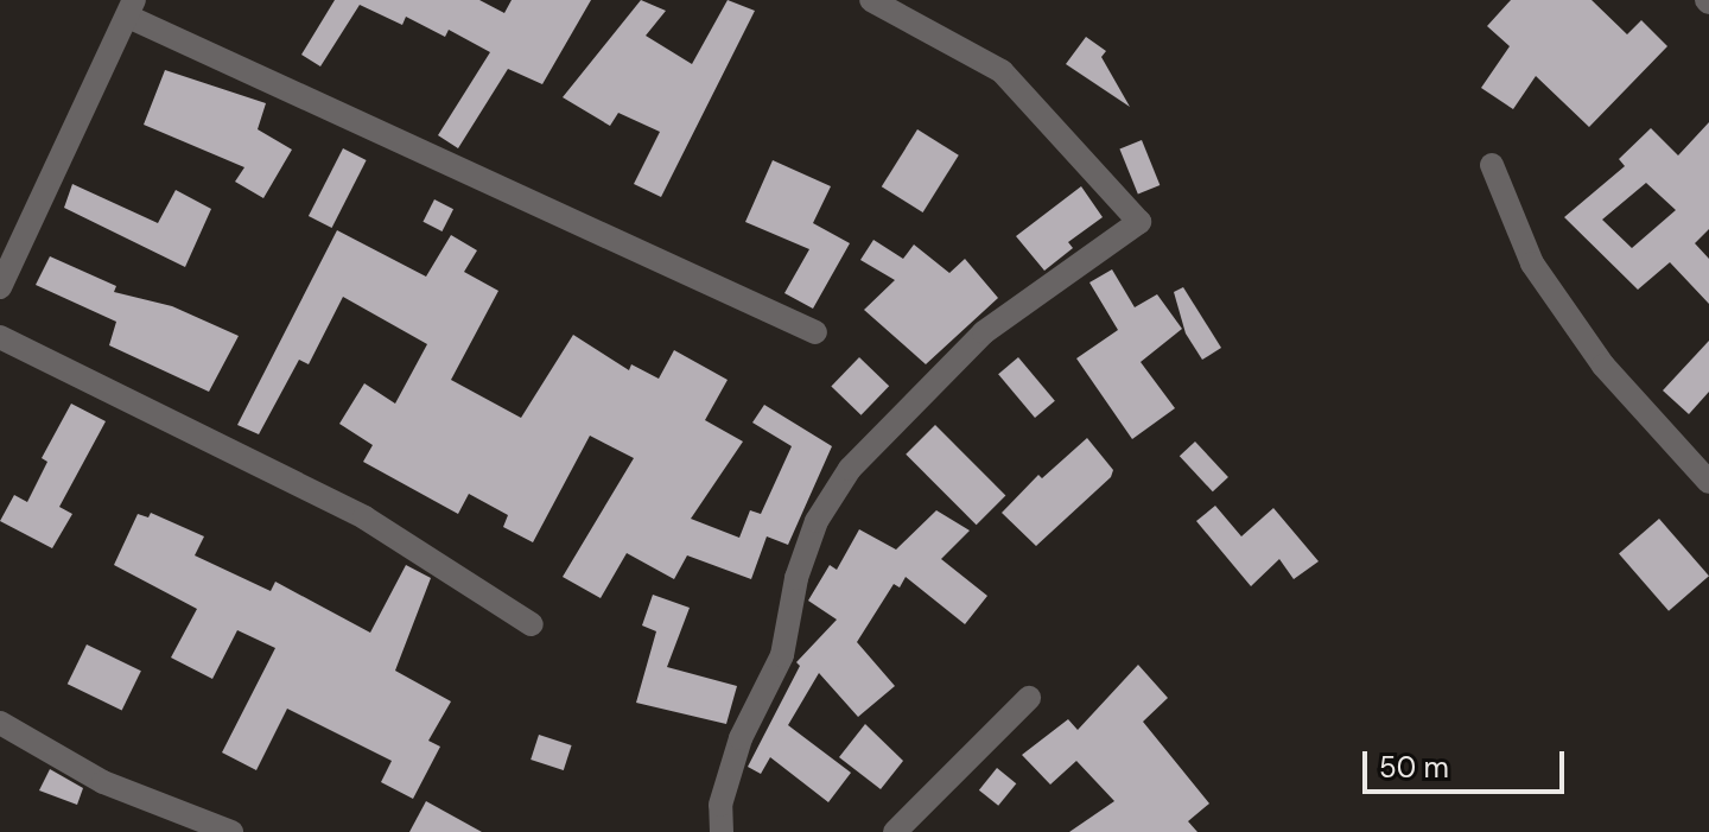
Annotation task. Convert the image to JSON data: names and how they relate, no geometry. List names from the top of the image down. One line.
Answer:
{"scale_bar":"50 m"}
